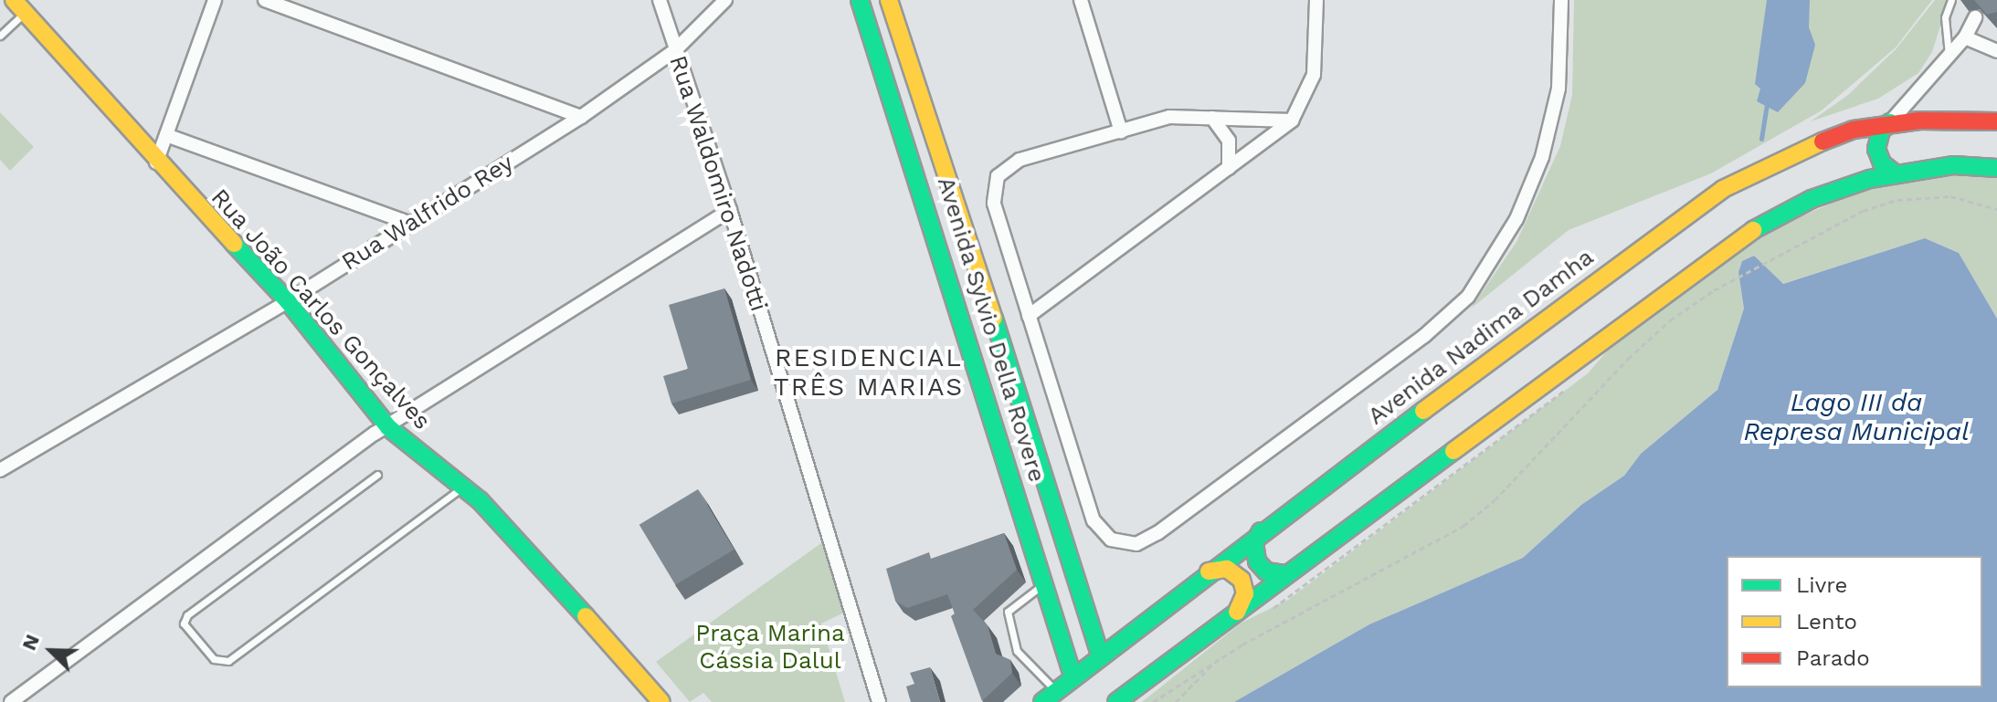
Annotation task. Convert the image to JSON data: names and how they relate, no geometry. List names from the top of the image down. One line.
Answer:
{"streets":{"main road":["Rua João Carlos Gonçalves","Avenida Sylvio Della Rovere","Avenida Nadima Damha"],"street":["Rua Waldomiro Nadotti","Rua Walfrido Rey"]},"crossings":[["Rua Waldomiro Nadotti","Rua Walfrido Rey"],["Rua Walfrido Rey","Rua João Carlos Gonçalves"],["Avenida Sylvio Della Rovere","Avenida Nadima Damha"]],"districts":["RESIDENCIAL TRÊS MARIAS"],"water":["Lago III da Represa Municipal"],"parks":["Praça Marina Cássia Dalul"],"legend":["Livre","Lento","Parado"],"north":"top left"}
